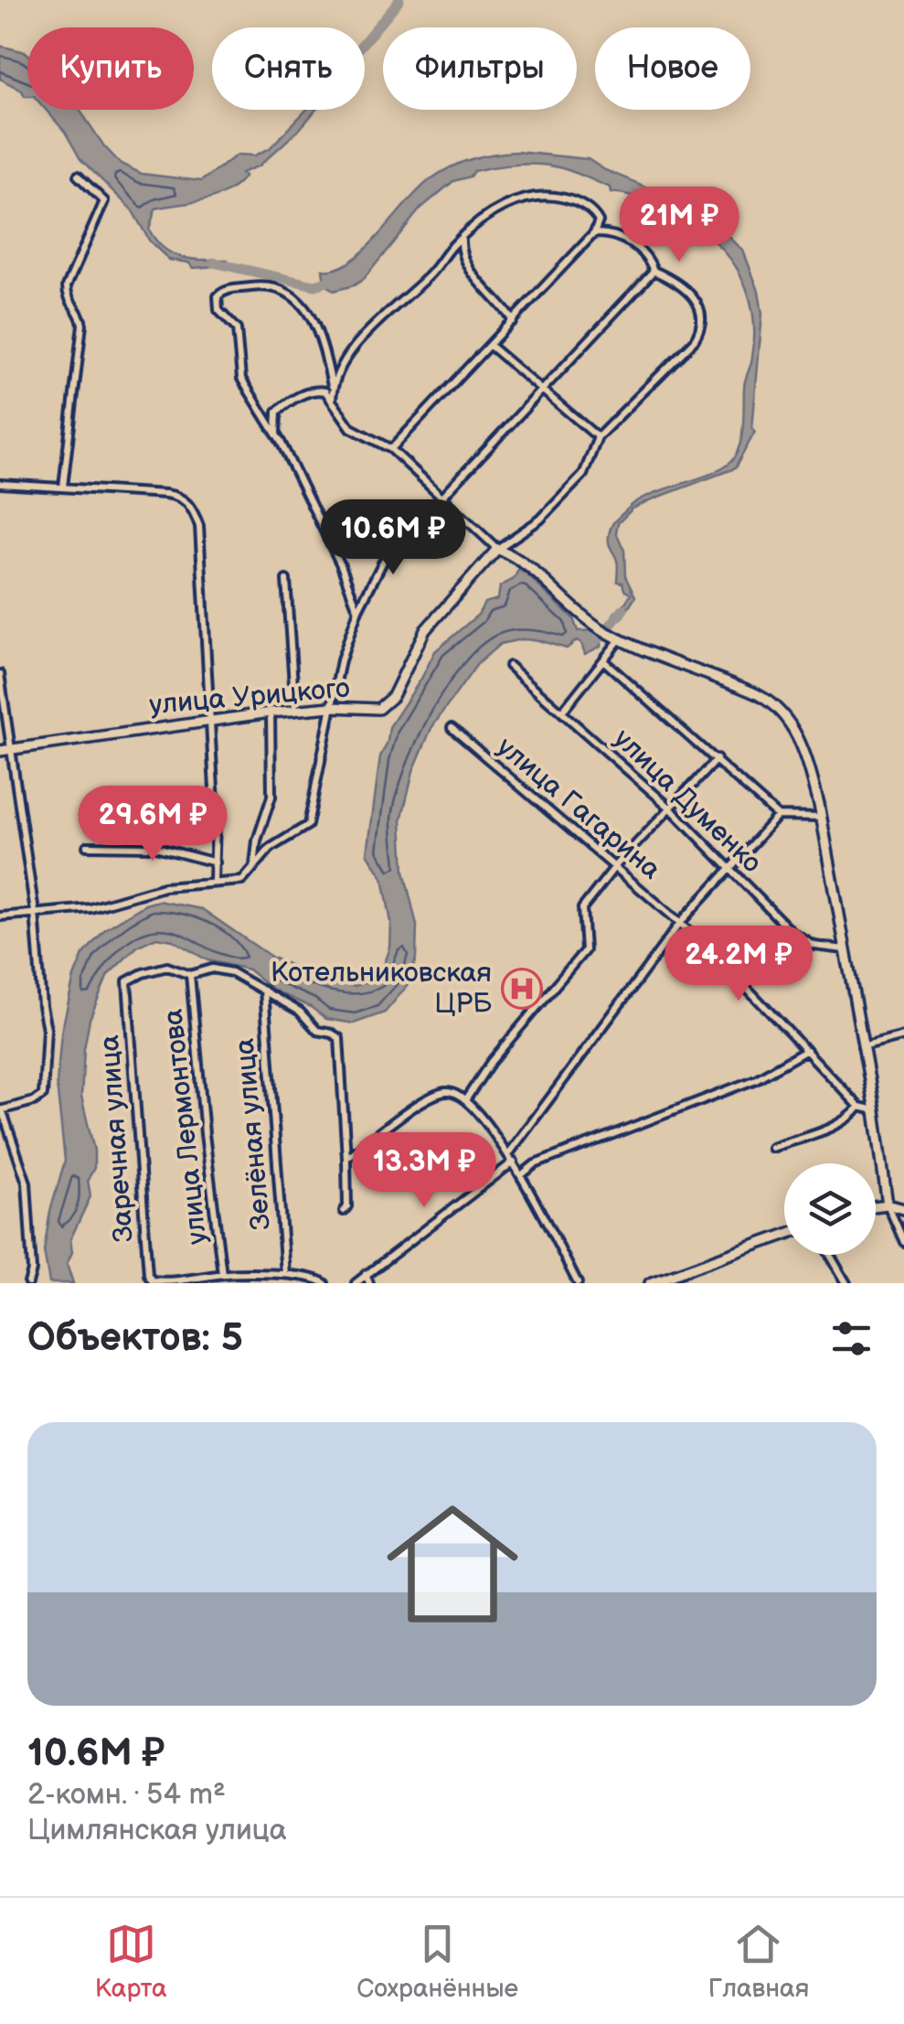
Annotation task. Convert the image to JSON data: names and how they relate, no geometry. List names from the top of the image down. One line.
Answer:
{"streets":{"street":["улица Урицкого","улица Думенко","улица Гагарина","улица Лермонтова","Зелёная улица","Заречная улица"]},"crossings":[["улица Лермонтова","Заречная улица"],["Зелёная улица","Заречная улица"]],"places":{"hospital":["Котельниковская ЦРБ"]},"page":{"chip":["Купить","Снять","Фильтры","Новое"],"price":["21M ₽","10.6M ₽","29.6M ₽","24.2M ₽","13.3M ₽"],"heading":"Объектов: 5","list":[{"name":"10.6M ₽","note":"2-комн. · 54 m² · Цимлянская улица"}],"tabs":["Карта","Сохранённые","Главная"]}}
